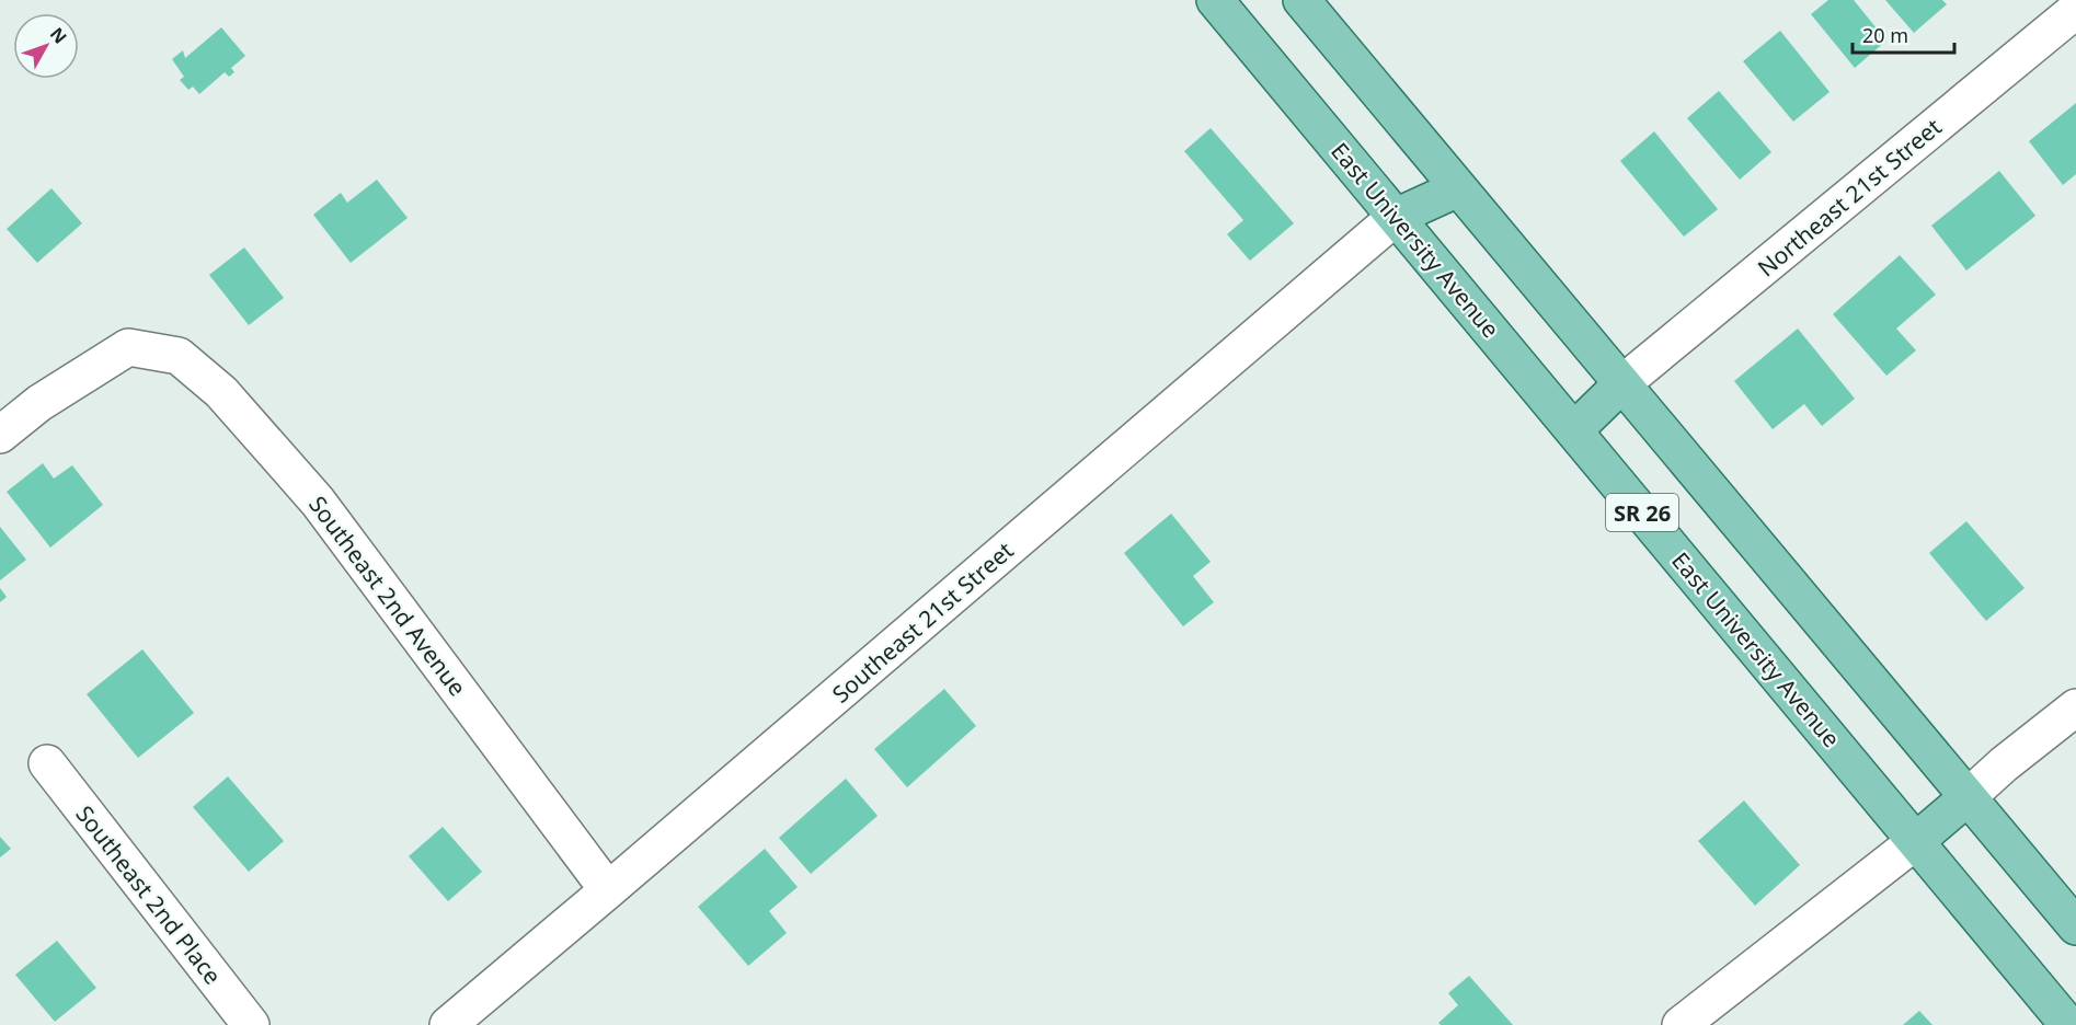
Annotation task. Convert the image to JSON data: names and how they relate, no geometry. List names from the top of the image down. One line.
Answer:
{"streets":{"main road":["East University Avenue","SR 26"],"street":["Northeast 21st Street","Southeast 2nd Avenue","Southeast 21st Street","Southeast 2nd Place"]},"crossings":[["Northeast 21st Street","SR 26"],["East University Avenue","Southeast 21st Street"],["Southeast 2nd Avenue","Southeast 21st Street"]],"scale_bar":"20 m","north":"top right"}
